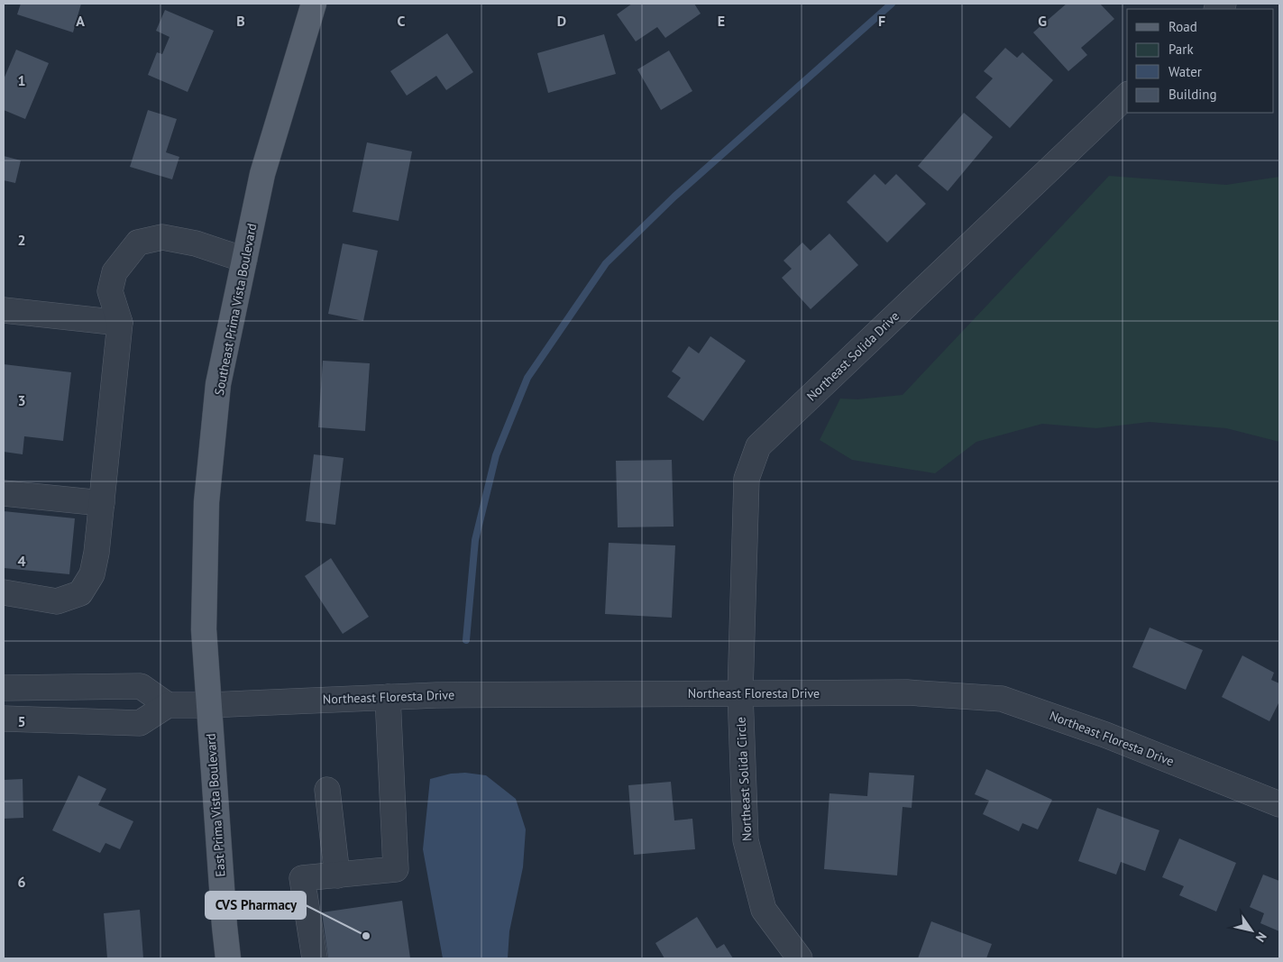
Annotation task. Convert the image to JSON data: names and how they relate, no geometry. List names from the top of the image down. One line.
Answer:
{"streets":{"main road":["Southeast Prima Vista Boulevard","East Prima Vista Boulevard"],"street":["Northeast Solida Drive","Northeast Floresta Drive","Northeast Solida Circle"]},"crossings":[["Southeast Prima Vista Boulevard","Northeast Floresta Drive"],["Southeast Prima Vista Boulevard","East Prima Vista Boulevard"],["Northeast Solida Drive","Northeast Floresta Drive"],["Northeast Solida Drive","Northeast Solida Circle"],["Northeast Floresta Drive","Northeast Solida Circle"],["Northeast Floresta Drive","East Prima Vista Boulevard"]],"places":["CVS Pharmacy"],"legend":["Road","Park","Water","Building"],"north":"bottom right","grid":{"columns":["A","B","C","D","E","F","G"],"rows":["1","2","3","4","5","6"]}}
